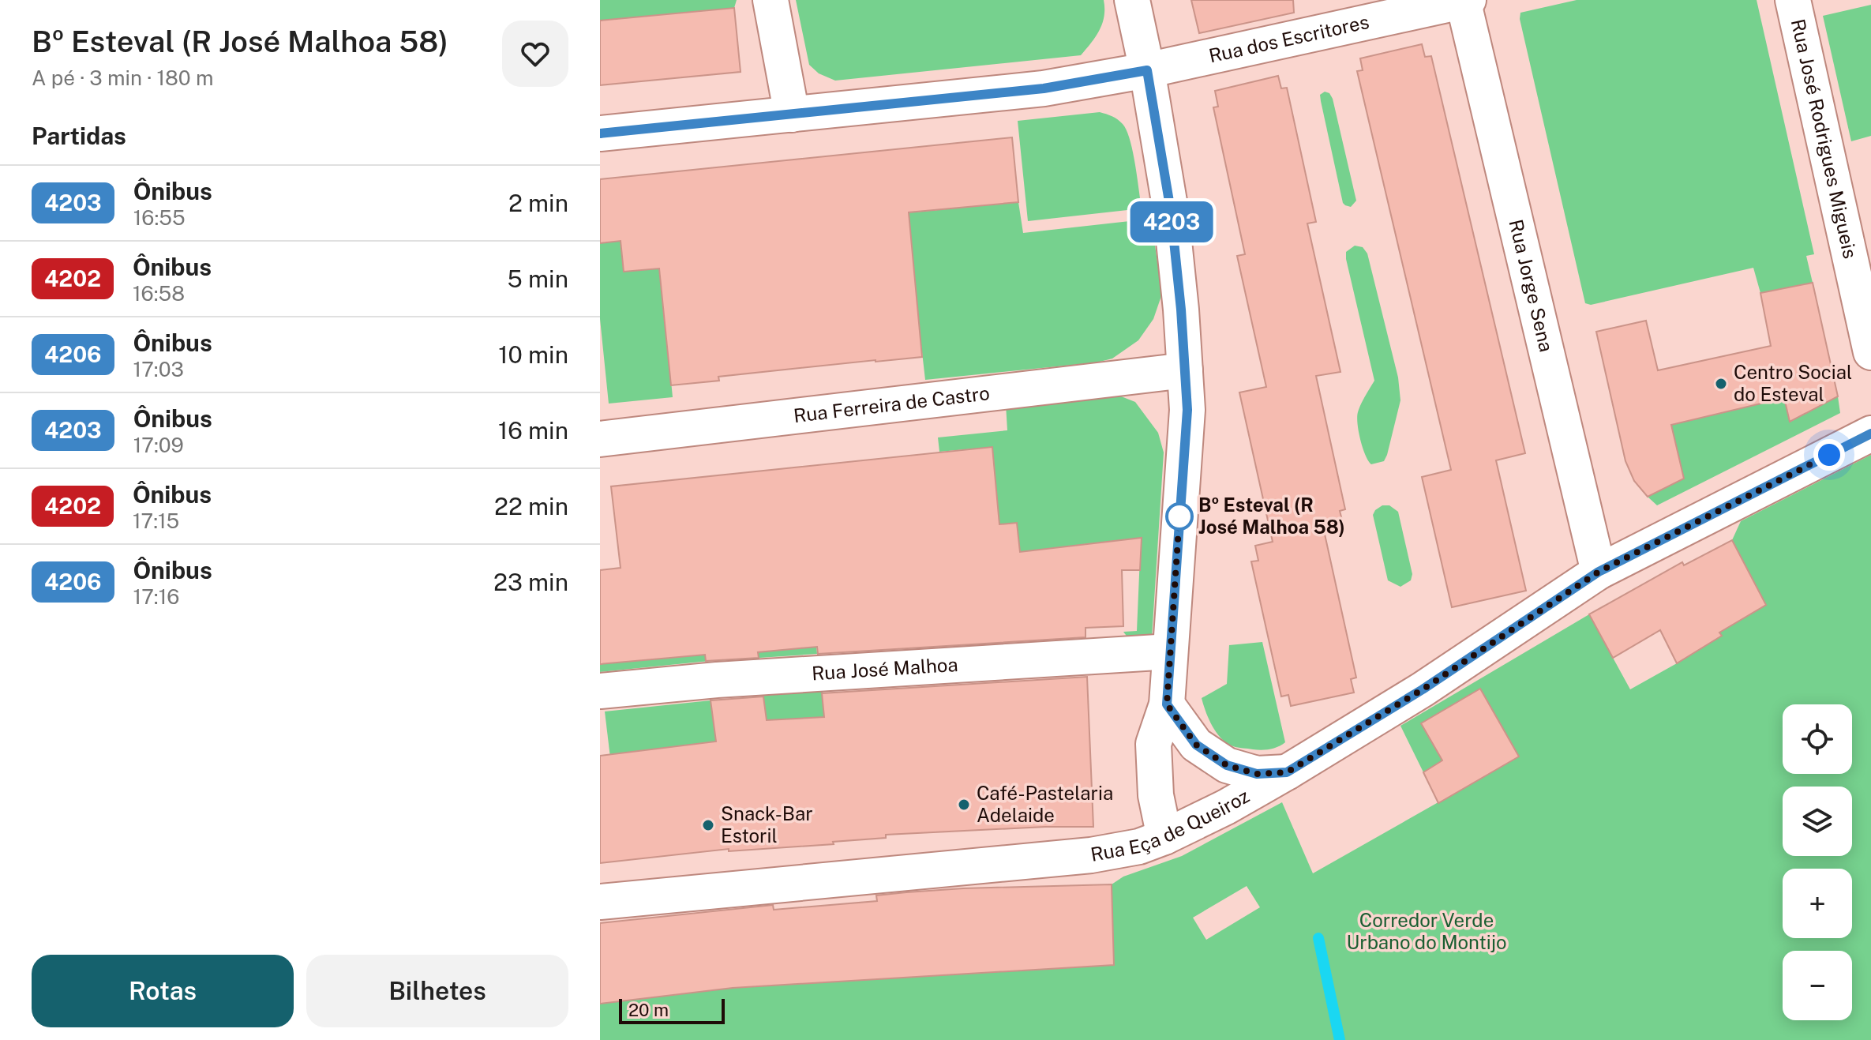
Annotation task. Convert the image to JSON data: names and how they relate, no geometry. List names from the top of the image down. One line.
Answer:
{"streets":{"street":["Rua dos Escritores","Rua José Rodrigues Migueis","Rua Jorge Sena","Rua Ferreira de Castro","Rua José Malhoa","Rua Eça de Queiroz"]},"crossings":[["Rua dos Escritores","Rua Jorge Sena"],["Rua Jorge Sena","Rua Eça de Queiroz"]],"parks":["Corredor Verde Urbano do Montijo"],"places":["Centro Social do Esteval","Bº Esteval (R José Malhoa 58)","Café-Pastelaria Adelaide","Snack-Bar Estoril"],"lines":["bus line 4203"],"scale_bar":"20 m","page":{"heading":[["Bº Esteval (R José Malhoa 58)","A pé · 3 min · 180 m"],"Partidas"],"on_map":"4203","list":[{"mark":"4203","name":"Ônibus","note":"16:55","value":"2 min"},{"mark":"4202","name":"Ônibus","note":"16:58","value":"5 min"},{"mark":"4206","name":"Ônibus","note":"17:03","value":"10 min"},{"mark":"4203","name":"Ônibus","note":"17:09","value":"16 min"},{"mark":"4202","name":"Ônibus","note":"17:15","value":"22 min"},{"mark":"4206","name":"Ônibus","note":"17:16","value":"23 min"}],"map_buttons":["+","−"],"buttons":["Rotas","Bilhetes"],"scale":"20 m"}}
